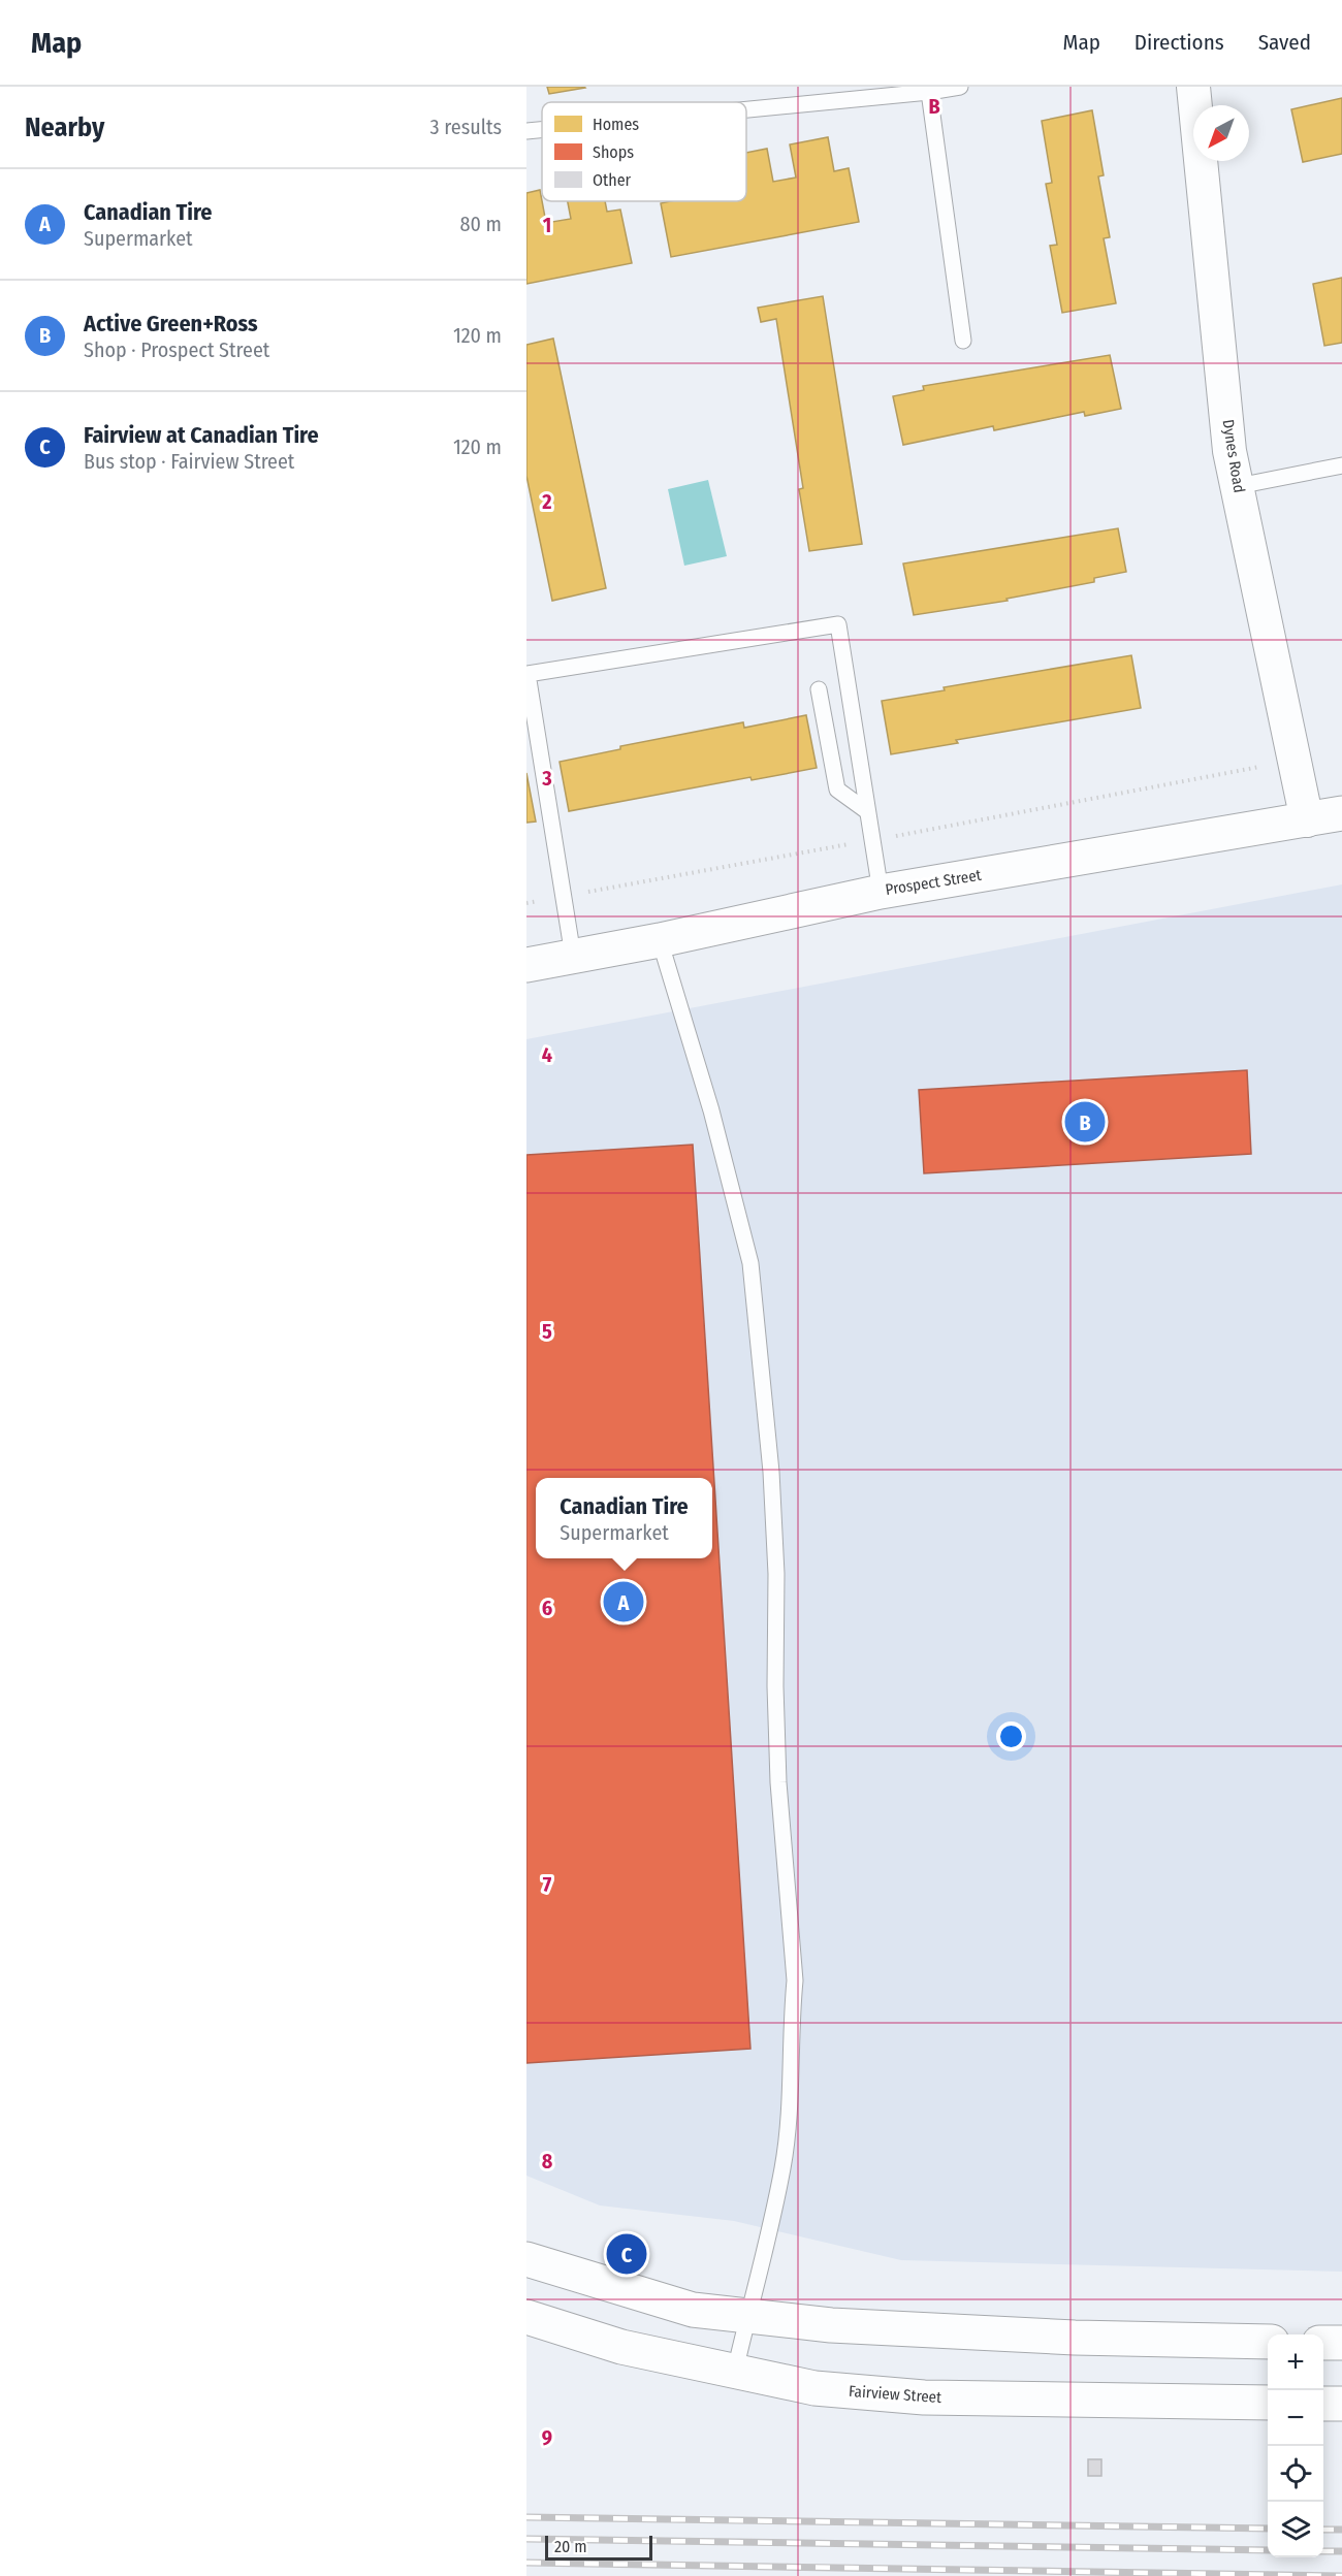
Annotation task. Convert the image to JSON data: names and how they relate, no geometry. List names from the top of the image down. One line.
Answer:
{"streets":{"main road":["Prospect Street","Fairview Street"],"street":["Dynes Road"]},"crossings":[["Dynes Road","Prospect Street"]],"legend":["Homes","Shops","Other"],"scale_bar":"20 m","north":"bottom left","page":{"header":"Map","nav":["Map","Directions","Saved"],"heading":["Nearby","3 results"],"list":[{"mark":"A","name":"Canadian Tire","note":"Supermarket","value":"80 m"},{"mark":"B","name":"Active Green+Ross","note":"Shop · Prospect Street","value":"120 m"},{"mark":"C","name":"Fairview at Canadian Tire","note":"Bus stop · Fairview Street","value":"120 m"}],"pins":["B","A","C"],"popup":["Canadian Tire","Supermarket"],"map_buttons":["+","−"],"scale":"20 m"},"grid":{"columns":["B"],"rows":["1","2","3","4","5","6","7","8","9"]}}
